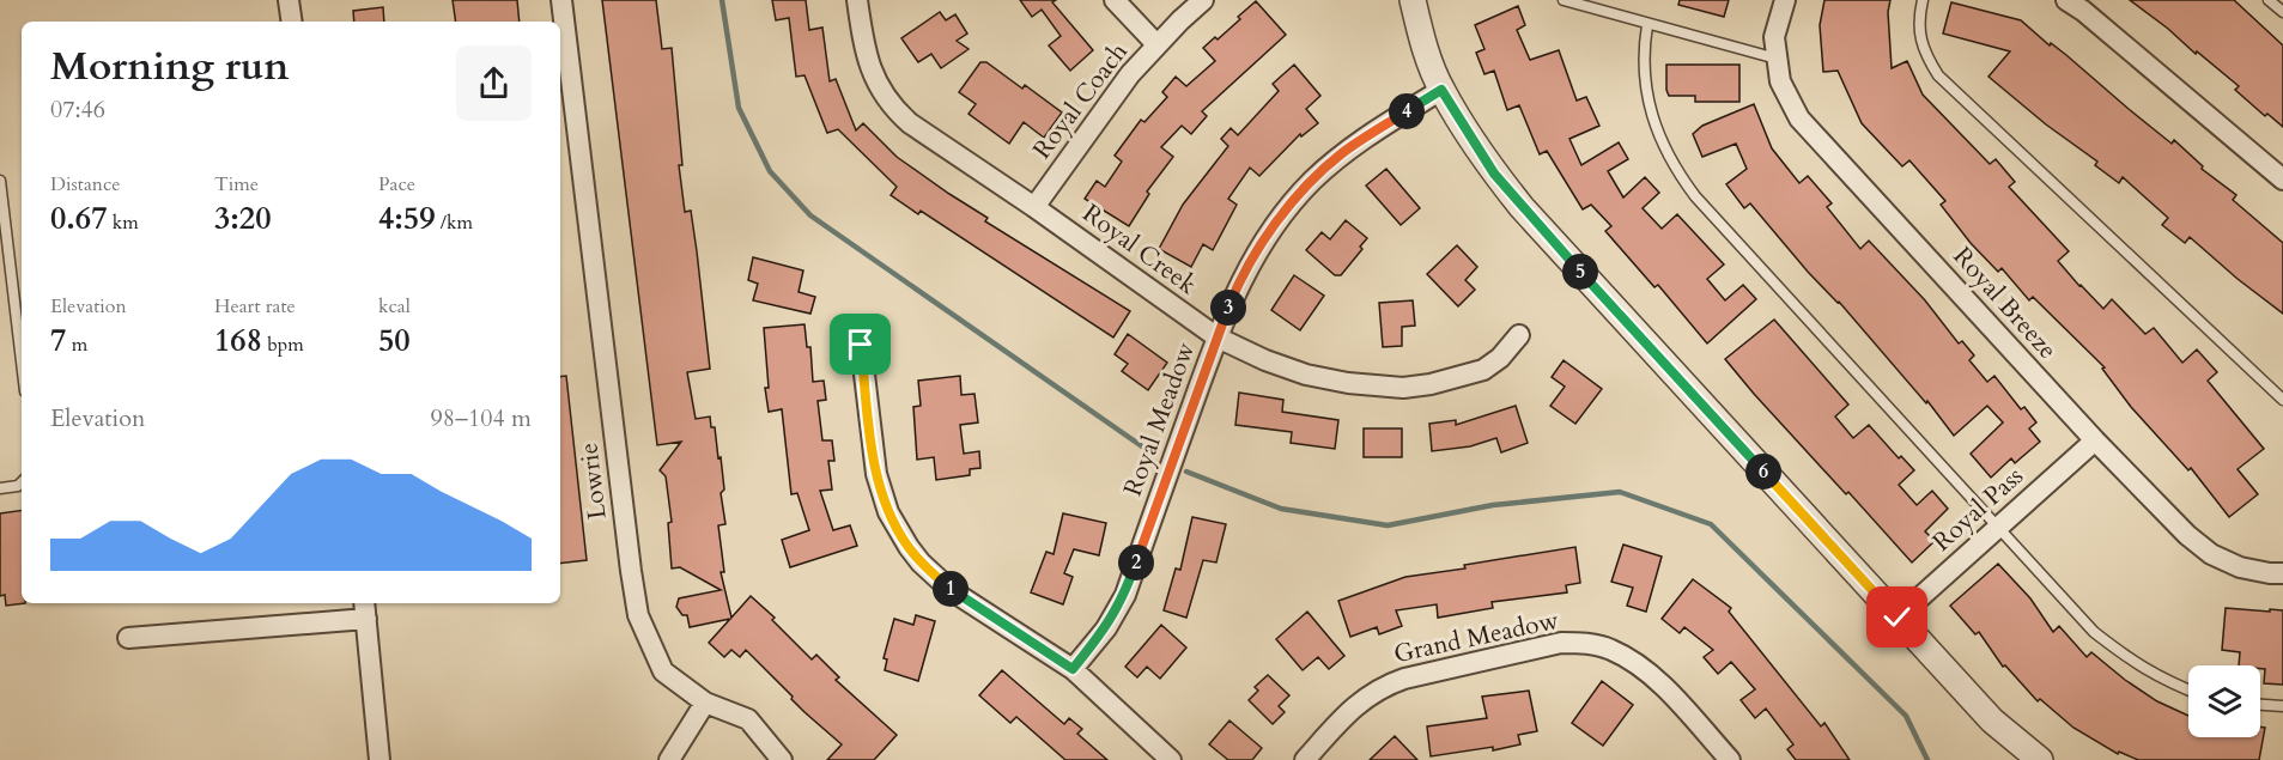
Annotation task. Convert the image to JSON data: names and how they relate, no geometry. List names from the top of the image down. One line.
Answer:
{"streets":{"street":["Royal Coach","Royal Creek","Royal Breeze","Royal Meadow","Lowrie","Royal Pass","Grand Meadow"]},"crossings":[["Royal Coach","Royal Creek"],["Royal Creek","Royal Meadow"],["Royal Breeze","Royal Pass"]],"page":{"heading":["Morning run","07:46"],"pins":["4","5","3","6","2","1"],"stats":[["Distance","0.67 km"],["Time","3:20"],["Pace","4:59 /km"],["Elevation","7 m"],["Heart rate","168 bpm"],["kcal","50"]],"chart":["Elevation","98–104 m"]}}
